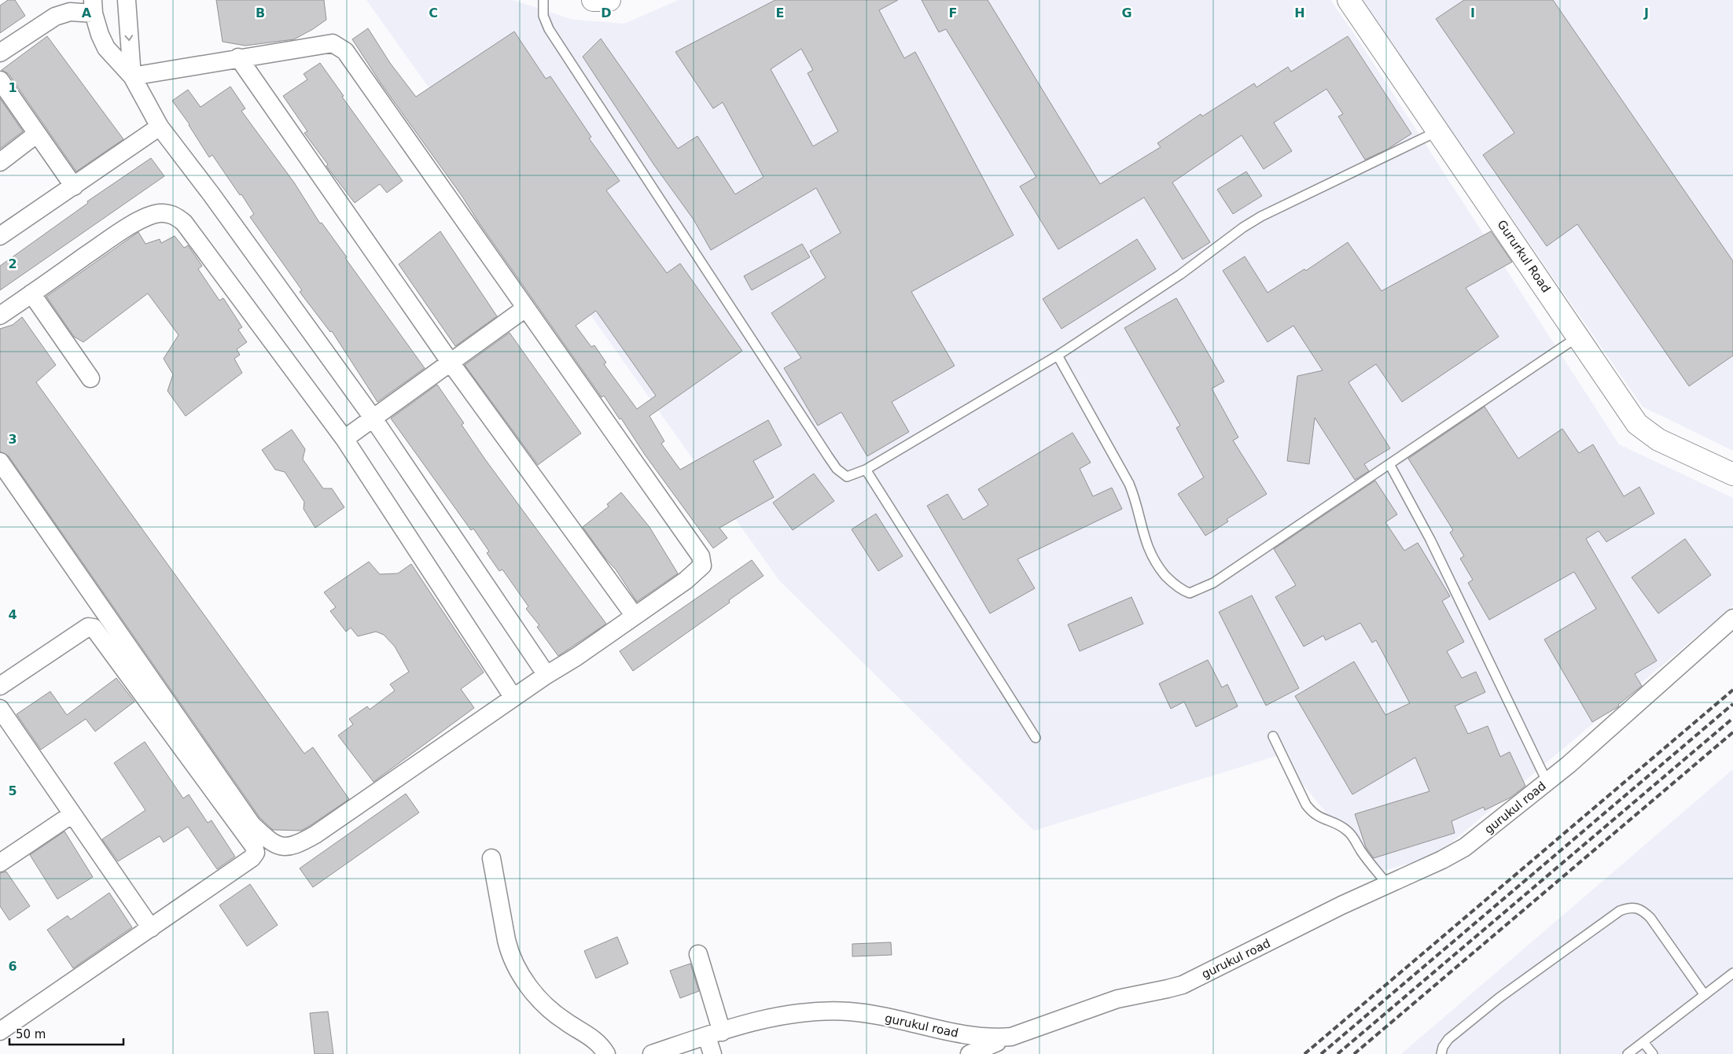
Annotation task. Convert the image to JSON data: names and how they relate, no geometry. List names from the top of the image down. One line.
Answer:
{"streets":{"street":["Gururkul Road","gurukul road"]},"scale_bar":"50 m","grid":{"columns":["A","B","C","D","E","F","G","H","I","J"],"rows":["1","2","3","4","5","6"]}}
